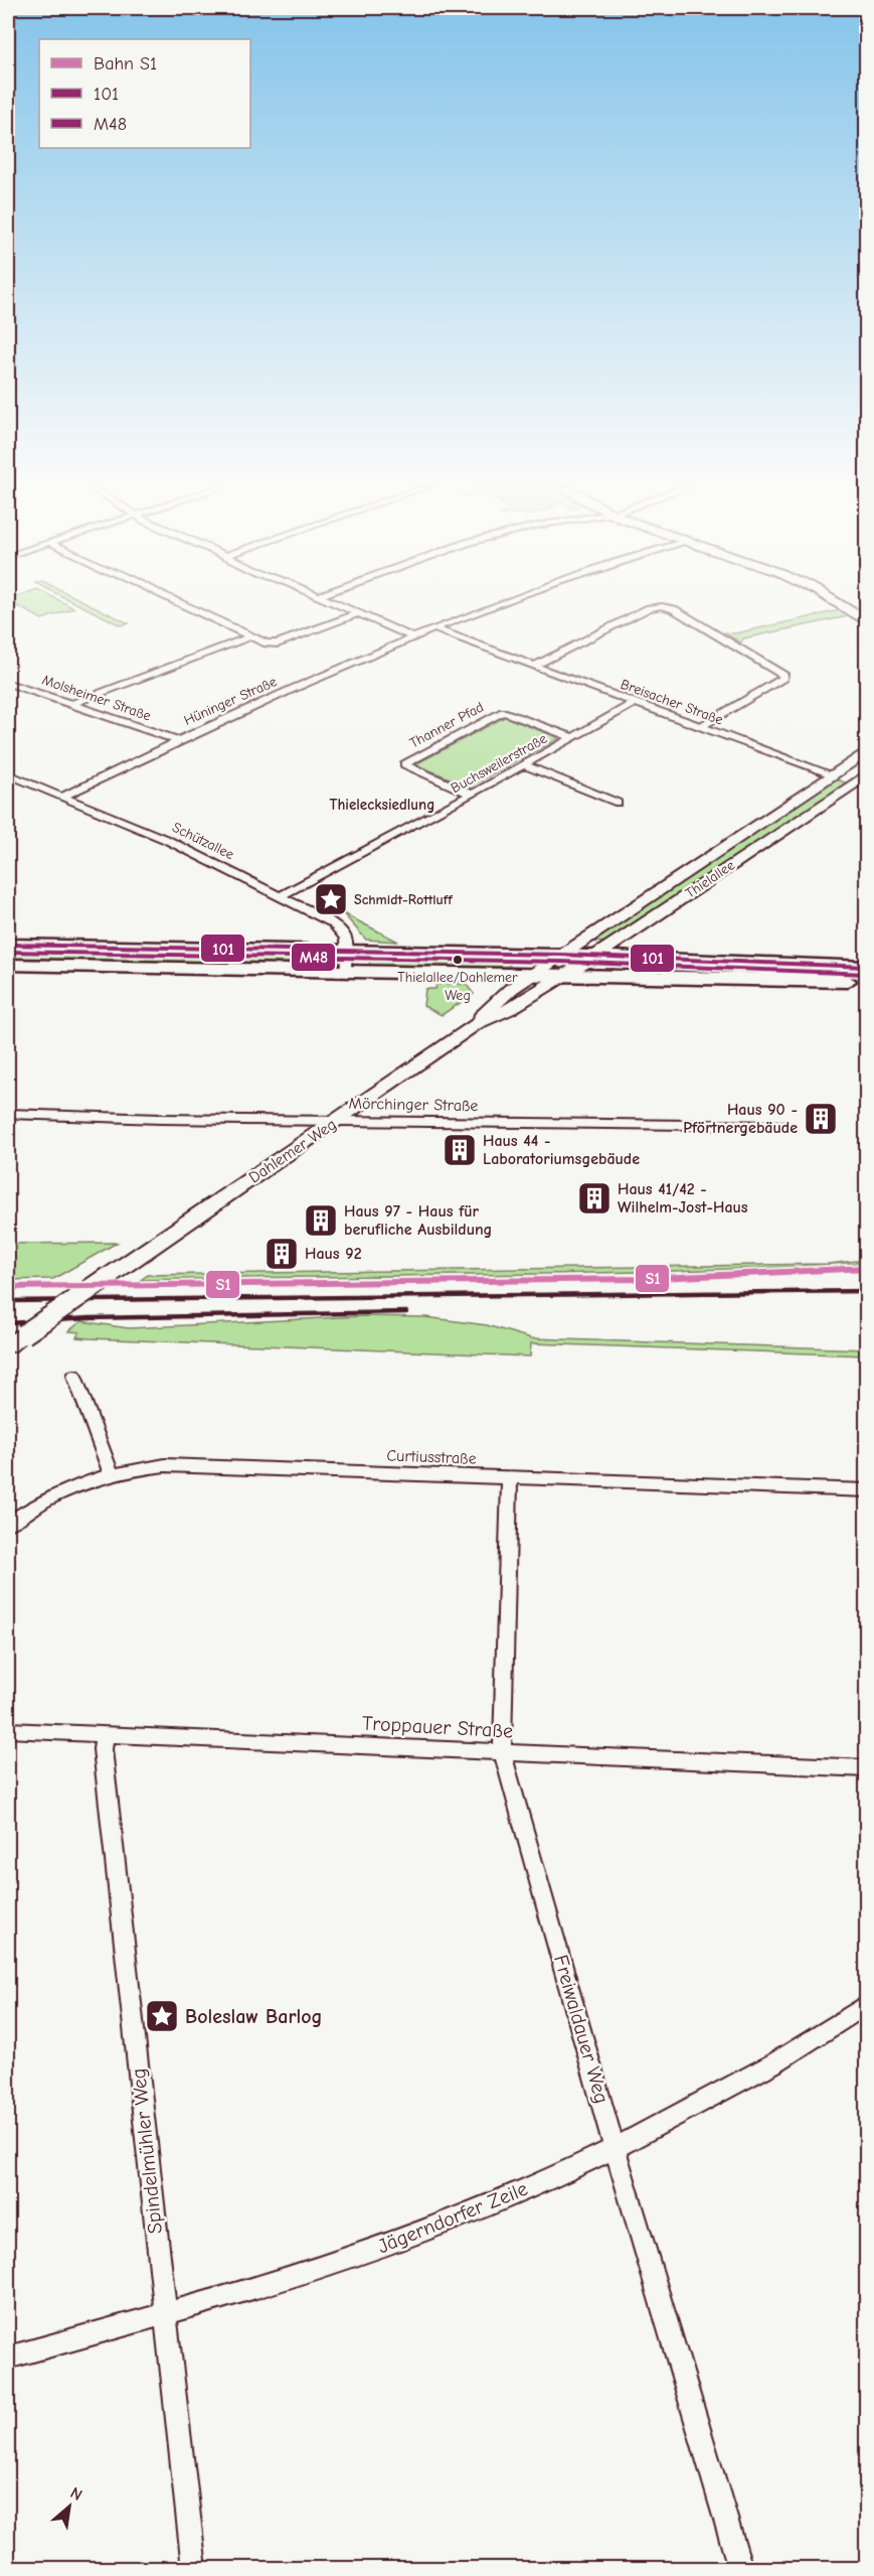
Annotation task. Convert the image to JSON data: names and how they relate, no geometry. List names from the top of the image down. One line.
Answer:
{"streets":{"main road":["Thielallee","Dahlemer Weg"],"street":["Molsheimer Straße","Hüninger Straße","Breisacher Straße","Thanner Pfad","Buchsweilerstraße","Schützallee","Mörchinger Straße","Curtiusstraße","Troppauer Straße","Freiwaldauer Weg","Spindelmühler Weg","Jägerndorfer Zeile"]},"crossings":[["Molsheimer Straße","Hüninger Straße"],["Hüninger Straße","Breisacher Straße"],["Hüninger Straße","Schützallee"],["Breisacher Straße","Buchsweilerstraße"],["Breisacher Straße","Thielallee"],["Thanner Pfad","Buchsweilerstraße"],["Buchsweilerstraße","Schützallee"],["Thielallee","Dahlemer Weg"],["Mörchinger Straße","Dahlemer Weg"],["Curtiusstraße","Freiwaldauer Weg"],["Troppauer Straße","Freiwaldauer Weg"],["Troppauer Straße","Spindelmühler Weg"],["Freiwaldauer Weg","Jägerndorfer Zeile"],["Spindelmühler Weg","Jägerndorfer Zeile"]],"districts":["Thielecksiedlung"],"places":{"place":["Schmidt-Rottluff","Boleslaw Barlog"],"other":["Thielallee/Dahlemer Weg"],"building":["Haus 90 - Pförtnergebäude","Haus 44 - Laboratoriumsgebäude","Haus 41/42 - Wilhelm-Jost-Haus","Haus 97 - Haus für berufliche Ausbildung","Haus 92"]},"lines":["transit line 101","transit line M48","rail line S1"],"legend":["Bahn S1","101","M48"],"north":"top right"}
